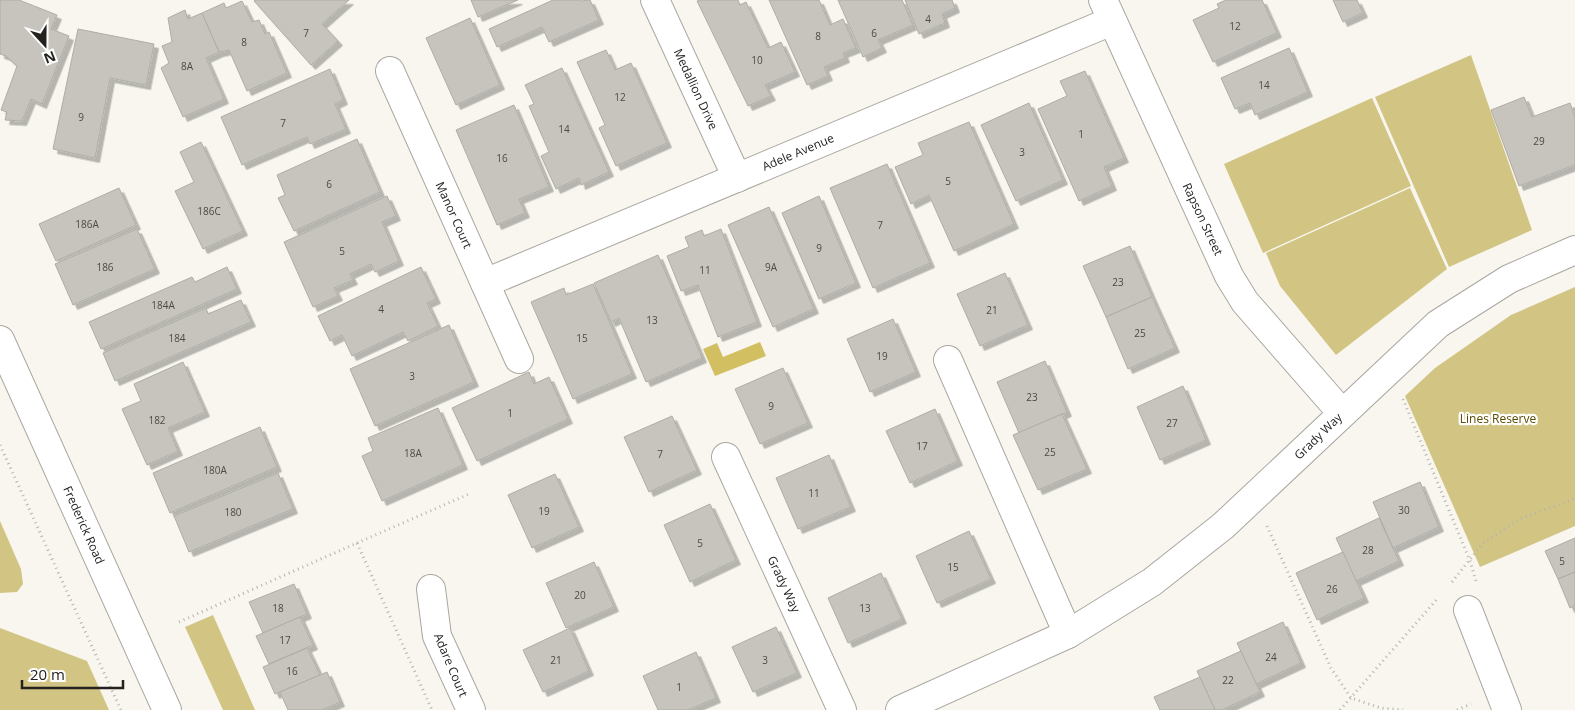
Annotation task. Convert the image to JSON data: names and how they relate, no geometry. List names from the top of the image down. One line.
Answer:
{"streets":{"street":["Medallion Drive","Adele Avenue","Manor Court","Rapson Street","Grady Way","Frederick Road","Adare Court"]},"crossings":[["Medallion Drive","Adele Avenue"],["Adele Avenue","Manor Court"],["Adele Avenue","Rapson Street"],["Rapson Street","Grady Way"]],"parks":["Lines Reserve"],"house_numbers":["4","12","7","6","8","8","10","8A","14","12","9","7","14","1","29","3","16","5","6","186C","186A","7","9","5","186","9A","11","23","184A","4","21","13","25","184","15","19","3","23","9","1","182","27","17","25","18A","7","180A","11","30","19","180","5","28","5","15","26","20","18","13","17","24","21","3","16","22","1"],"scale_bar":"20 m","north":"bottom"}
